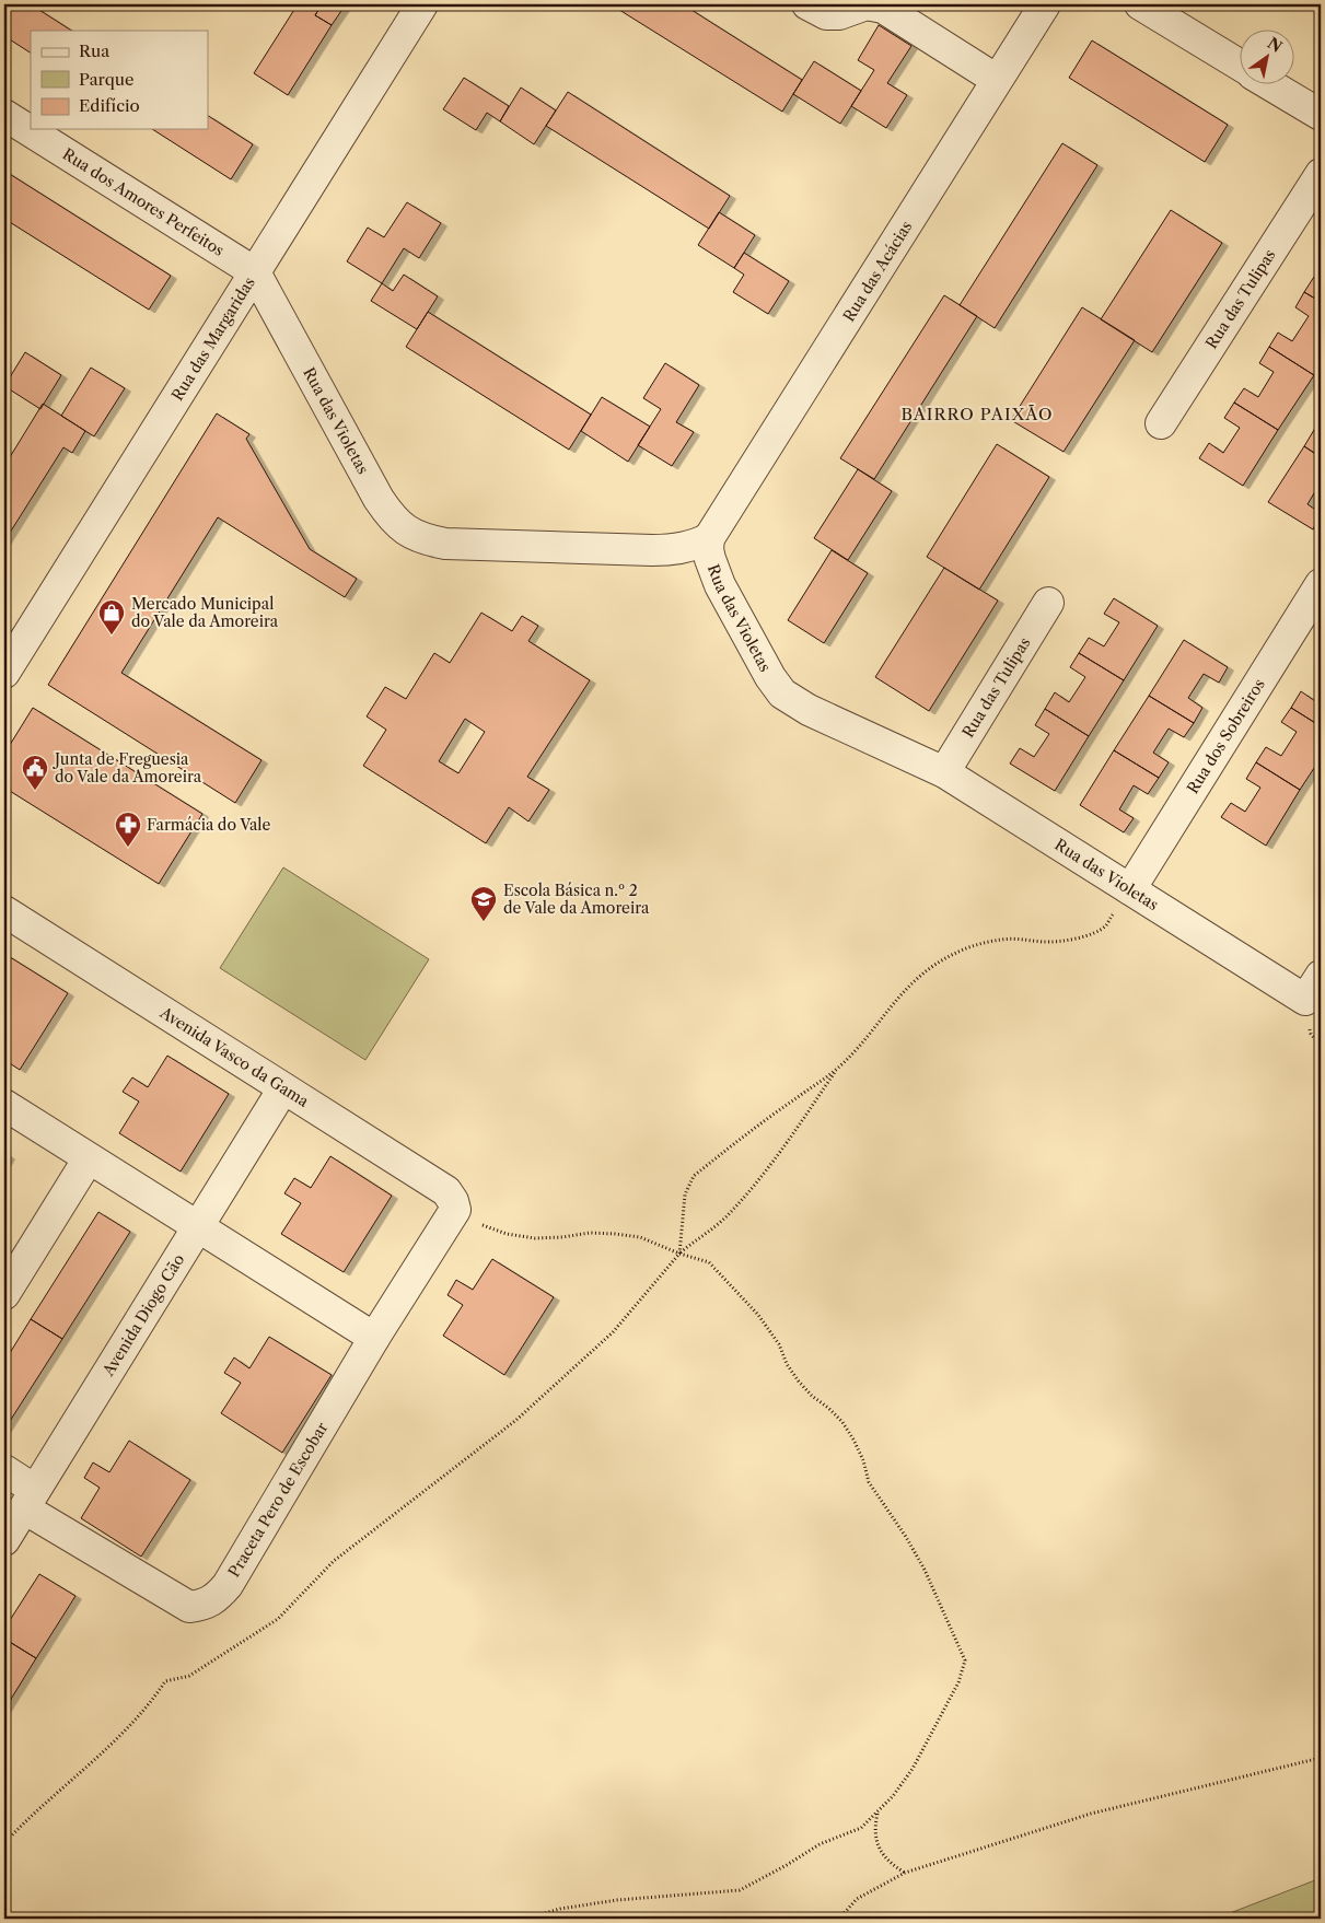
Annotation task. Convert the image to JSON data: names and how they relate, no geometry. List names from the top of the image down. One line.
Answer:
{"streets":{"street":["Rua dos Amores Perfeitos","Rua das Acácias","Rua das Tulipas","Rua das Margaridas","Rua das Violetas","Rua dos Sobreiros","Avenida Vasco da Gama","Avenida Diogo Cão","Praceta Pero de Escobar"]},"crossings":[["Rua dos Amores Perfeitos","Rua das Margaridas"],["Rua dos Amores Perfeitos","Rua das Violetas"],["Rua das Acácias","Rua das Violetas"],["Rua das Tulipas","Rua das Violetas"],["Rua das Margaridas","Rua das Violetas"],["Rua das Violetas","Rua dos Sobreiros"],["Avenida Vasco da Gama","Avenida Diogo Cão"],["Avenida Vasco da Gama","Praceta Pero de Escobar"],["Avenida Diogo Cão","Praceta Pero de Escobar"]],"districts":["BAIRRO PAIXÃO"],"places":{"shop":["Mercado Municipal do Vale da Amoreira"],"public building":["Junta de Freguesia do Vale da Amoreira"],"pharmacy":["Farmácia do Vale"],"school or university":["Escola Básica n.º 2 de Vale da Amoreira"]},"legend":["Rua","Parque","Edifício"],"north":"top right"}
